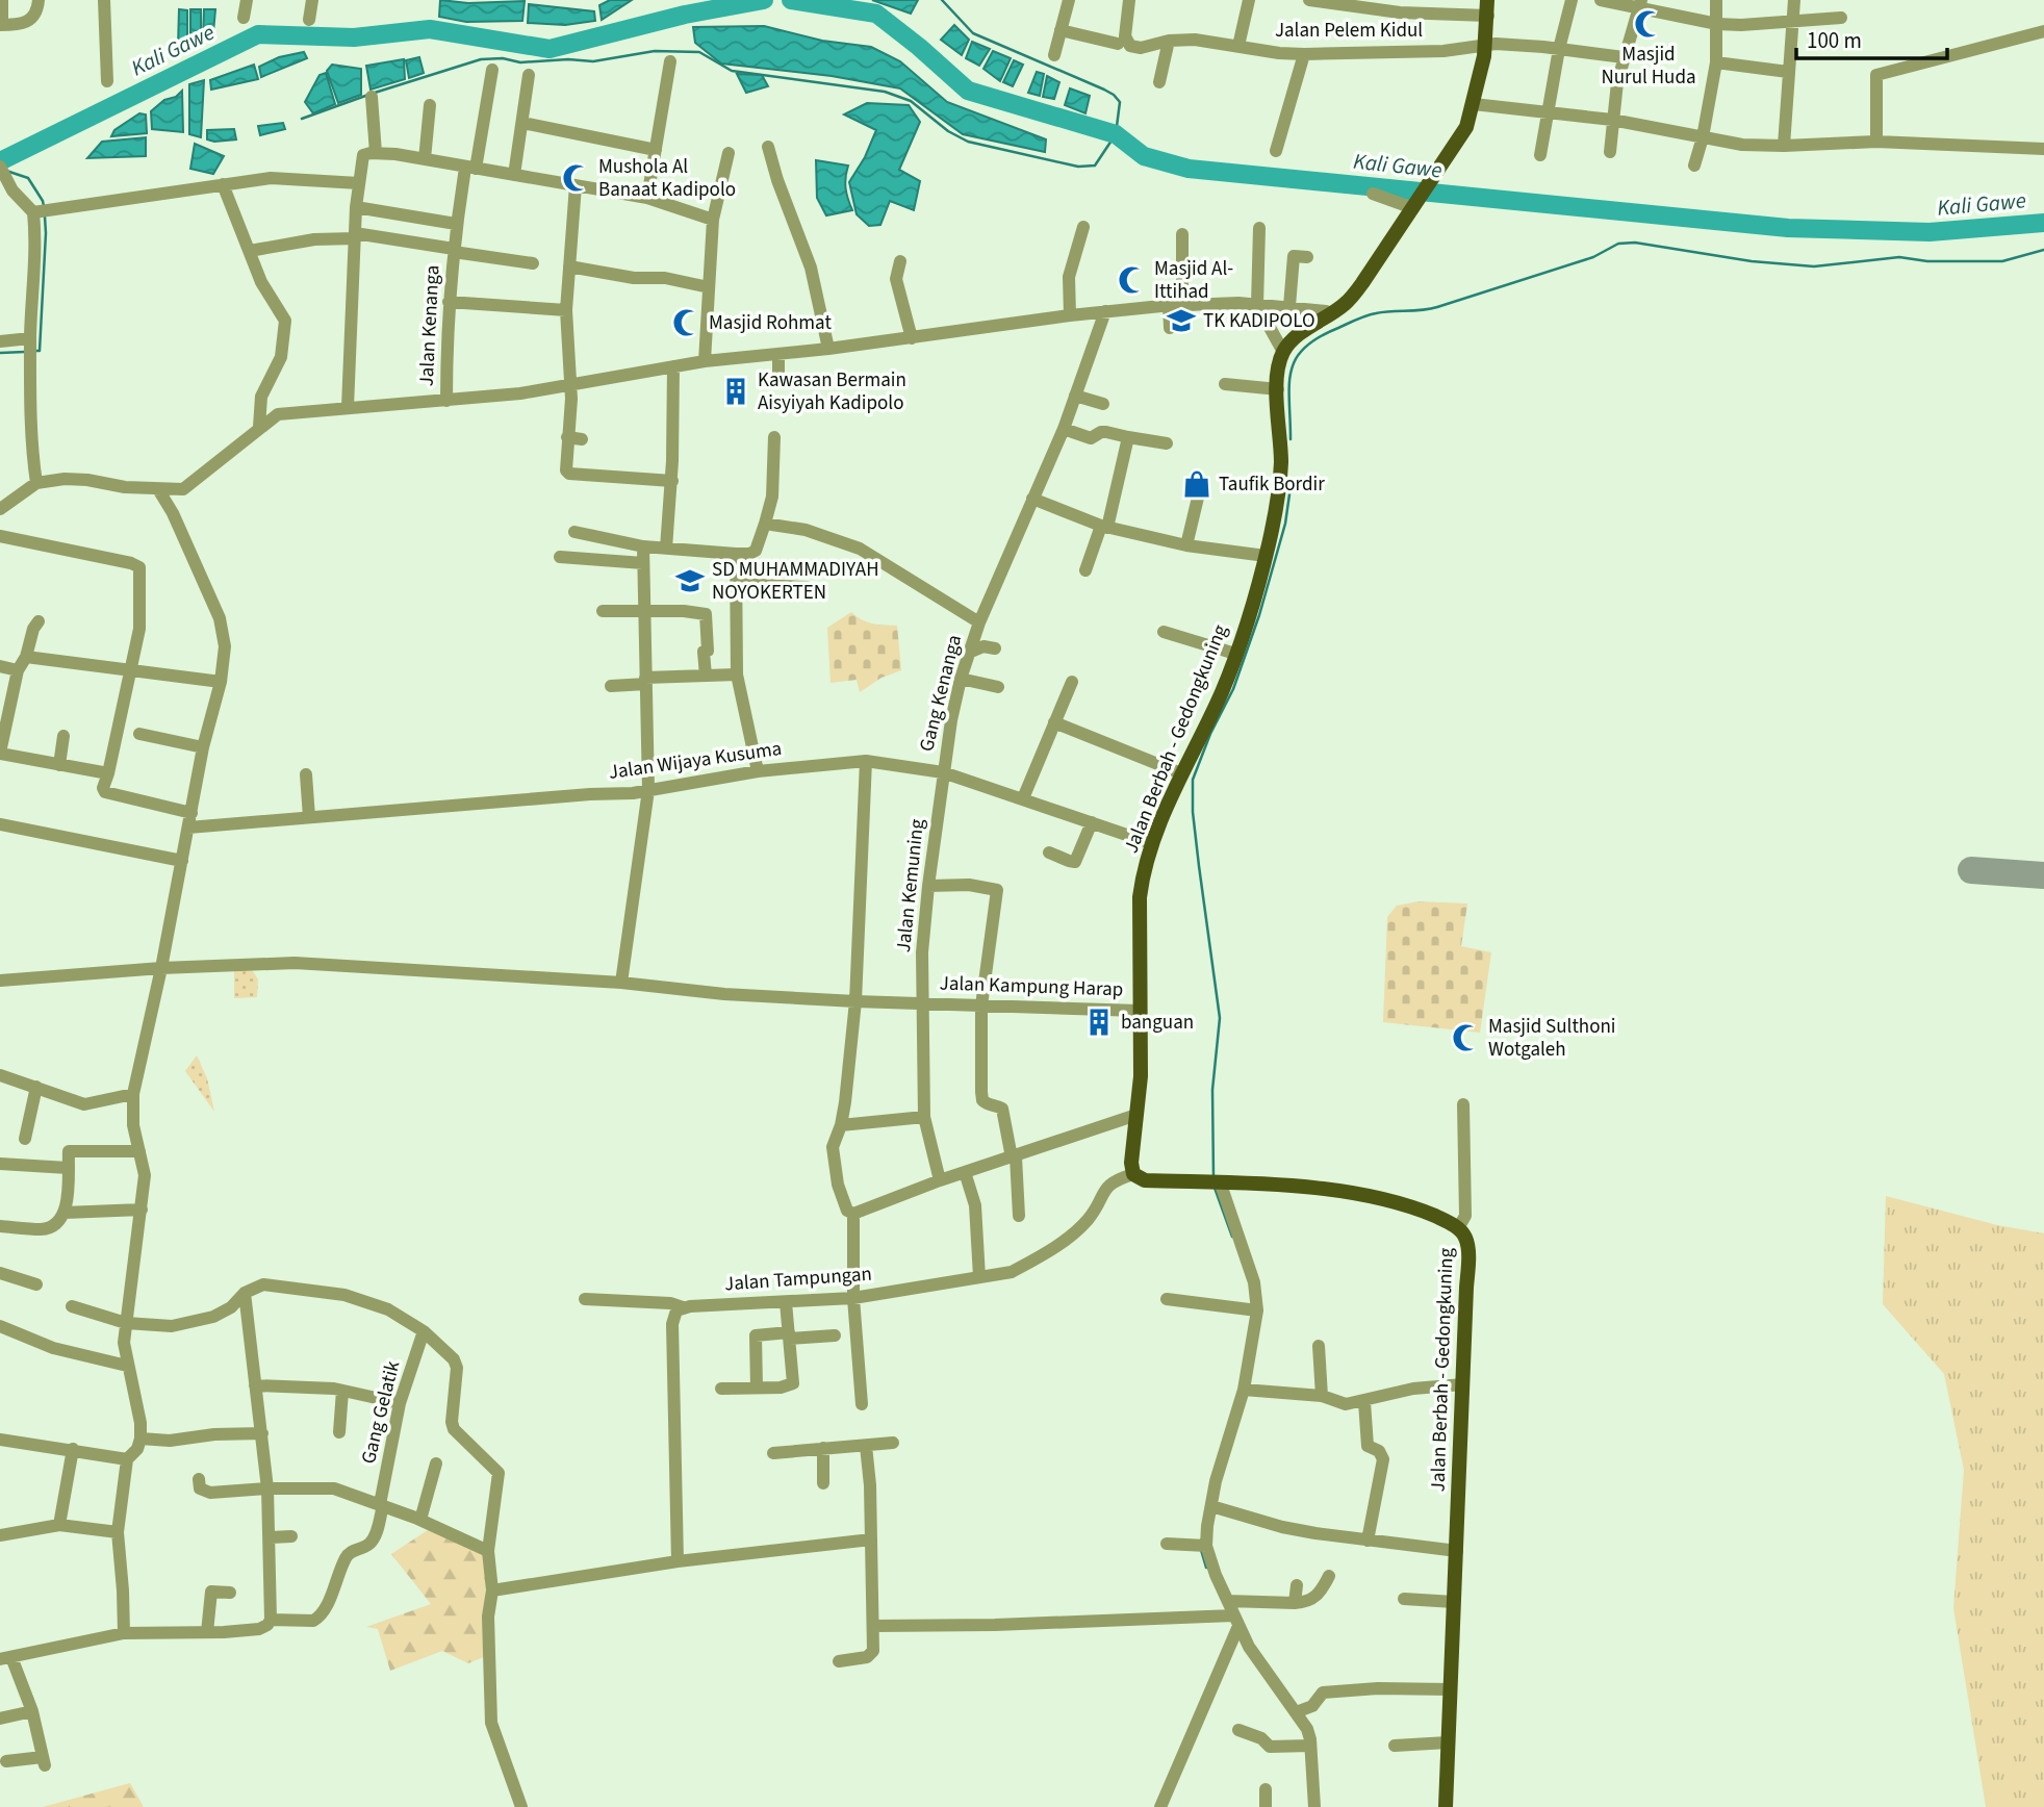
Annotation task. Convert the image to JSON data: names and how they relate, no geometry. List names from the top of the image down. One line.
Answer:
{"streets":{"main road":["Jalan Berbah - Gedongkuning"],"street":["Jalan Pelem Kidul","Jalan Kenanga","Gang Kenanga","Jalan Wijaya Kusuma","Jalan Kemuning","Jalan Kampung Harap","Jalan Tampungan","Gang Gelatik"]},"crossings":[["Gang Kenanga","Jalan Wijaya Kusuma"],["Gang Kenanga","Jalan Kemuning"],["Jalan Berbah - Gedongkuning","Jalan Wijaya Kusuma"],["Jalan Berbah - Gedongkuning","Jalan Kampung Harap"],["Jalan Berbah - Gedongkuning","Jalan Tampungan"],["Jalan Wijaya Kusuma","Jalan Kemuning"],["Jalan Kemuning","Jalan Kampung Harap"]],"water":["Kali Gawe"],"places":{"mosque":["Masjid Nurul Huda","Mushola Al Banaat Kadipolo","Masjid Al- Ittihad","Masjid Rohmat","Masjid Sulthoni Wotgaleh"],"school or university":["TK KADIPOLO","SD MUHAMMADIYAH NOYOKERTEN"],"building":["Kawasan Bermain Aisyiyah Kadipolo","banguan"],"shop":["Taufik Bordir"]},"scale_bar":"100 m"}
